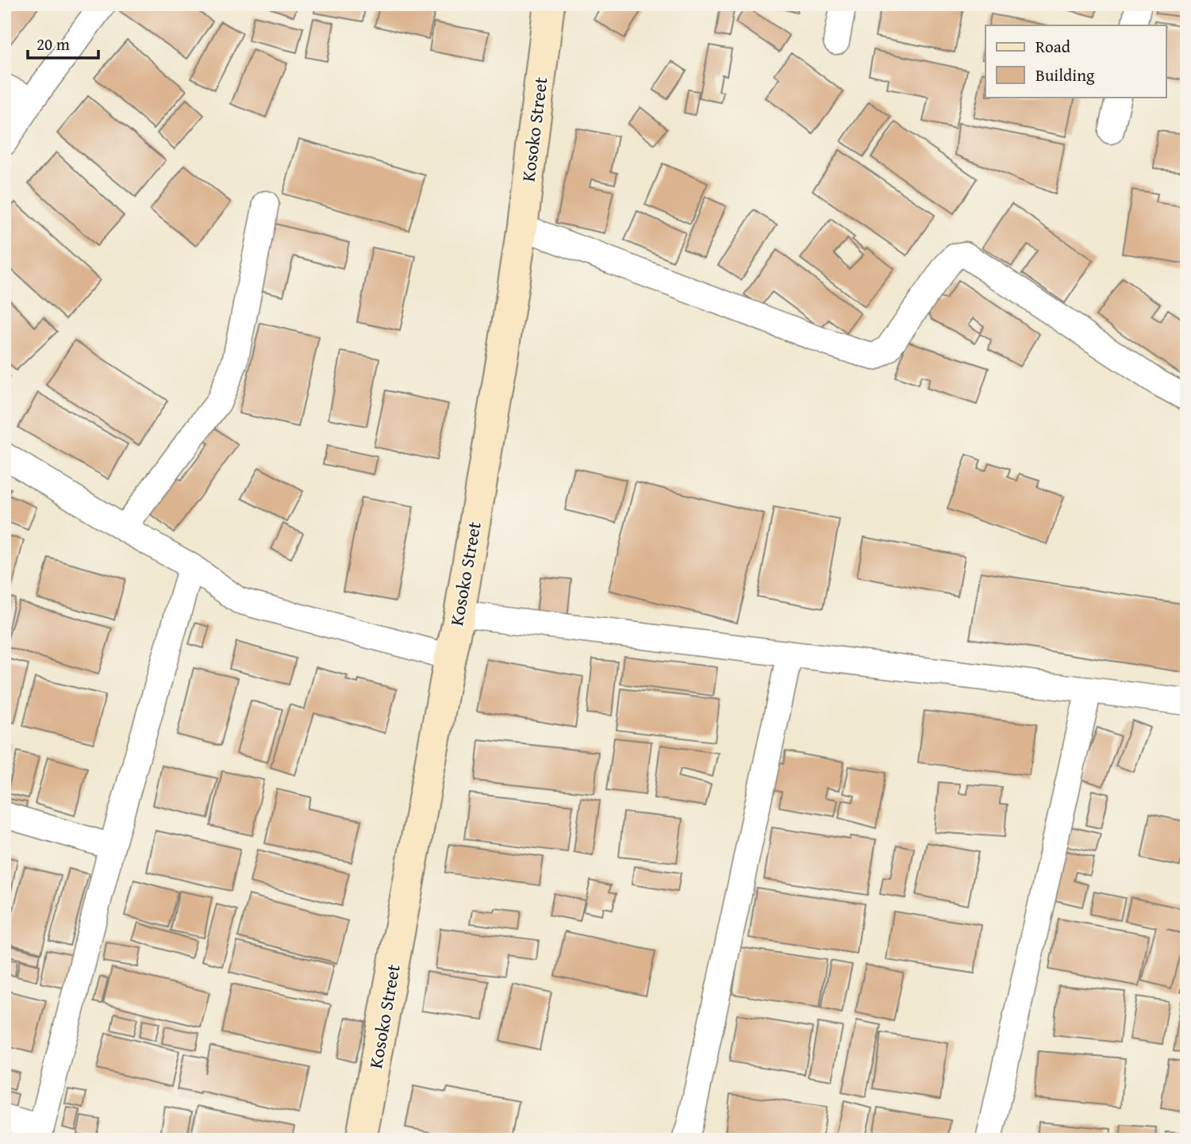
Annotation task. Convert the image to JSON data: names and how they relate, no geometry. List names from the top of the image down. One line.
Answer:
{"streets":{"street":["Kosoko Street"]},"legend":["Road","Building"],"scale_bar":"20 m"}
